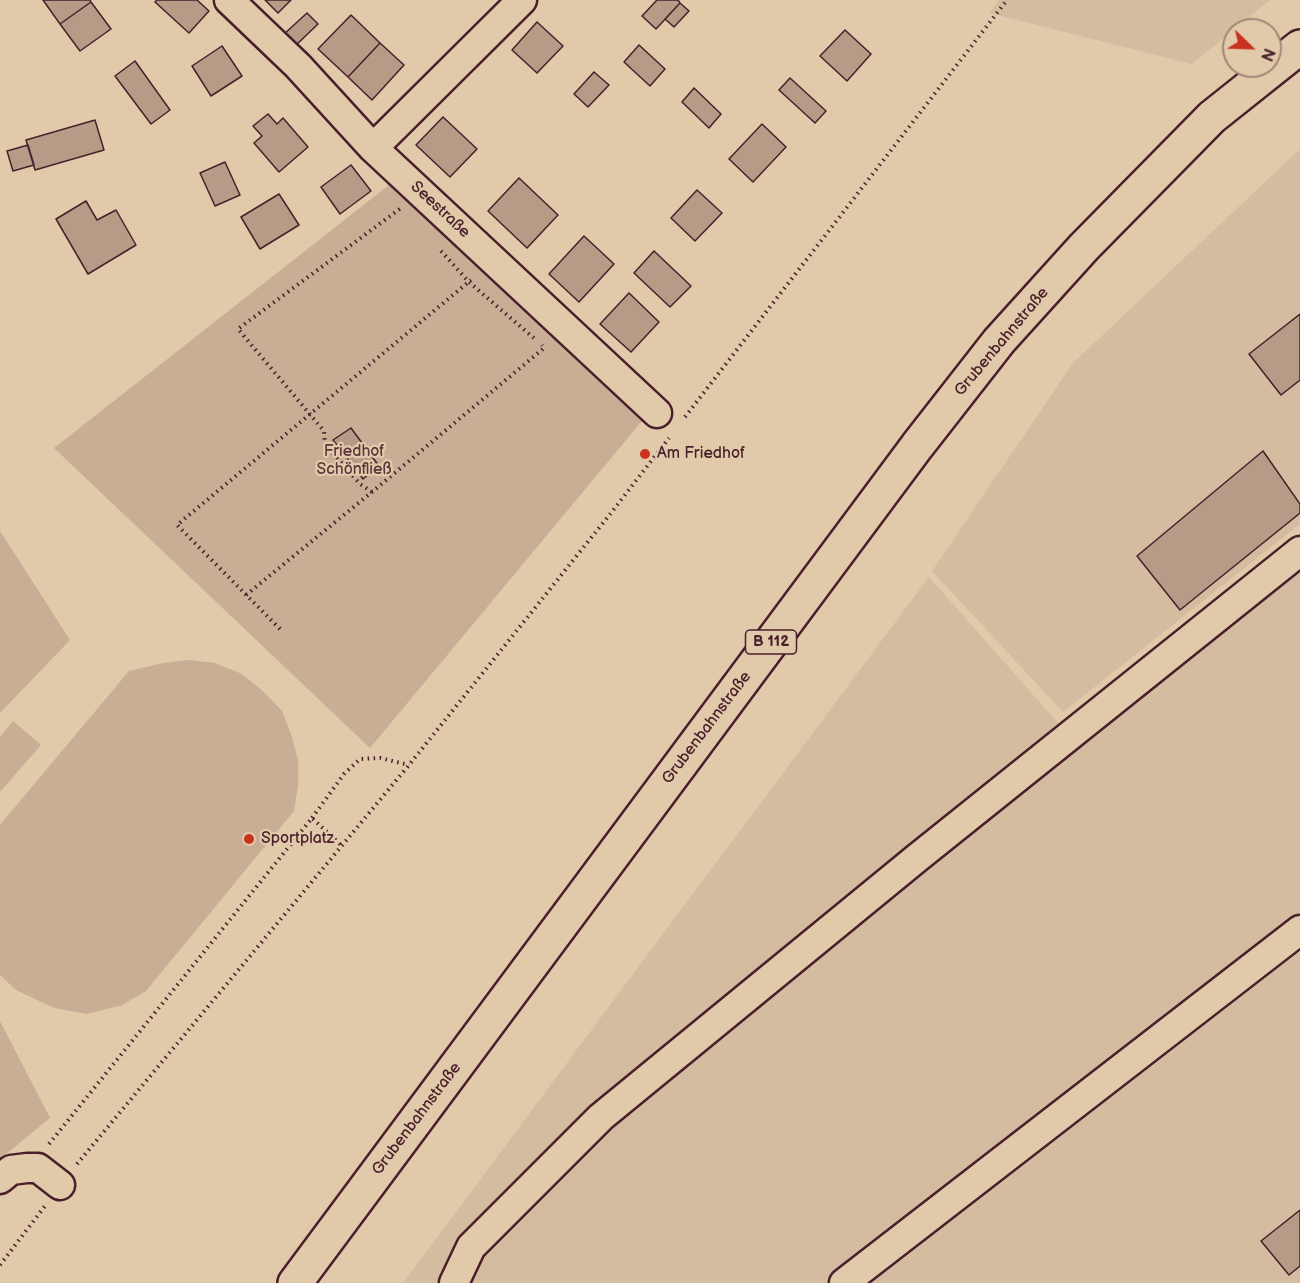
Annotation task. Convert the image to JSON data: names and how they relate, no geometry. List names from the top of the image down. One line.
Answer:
{"streets":{"main road":["Grubenbahnstraße","B 112"],"street":["Seestraße"]},"parks":["Friedhof Schönfließ"],"places":["Am Friedhof","Sportplatz"],"north":"bottom right"}
